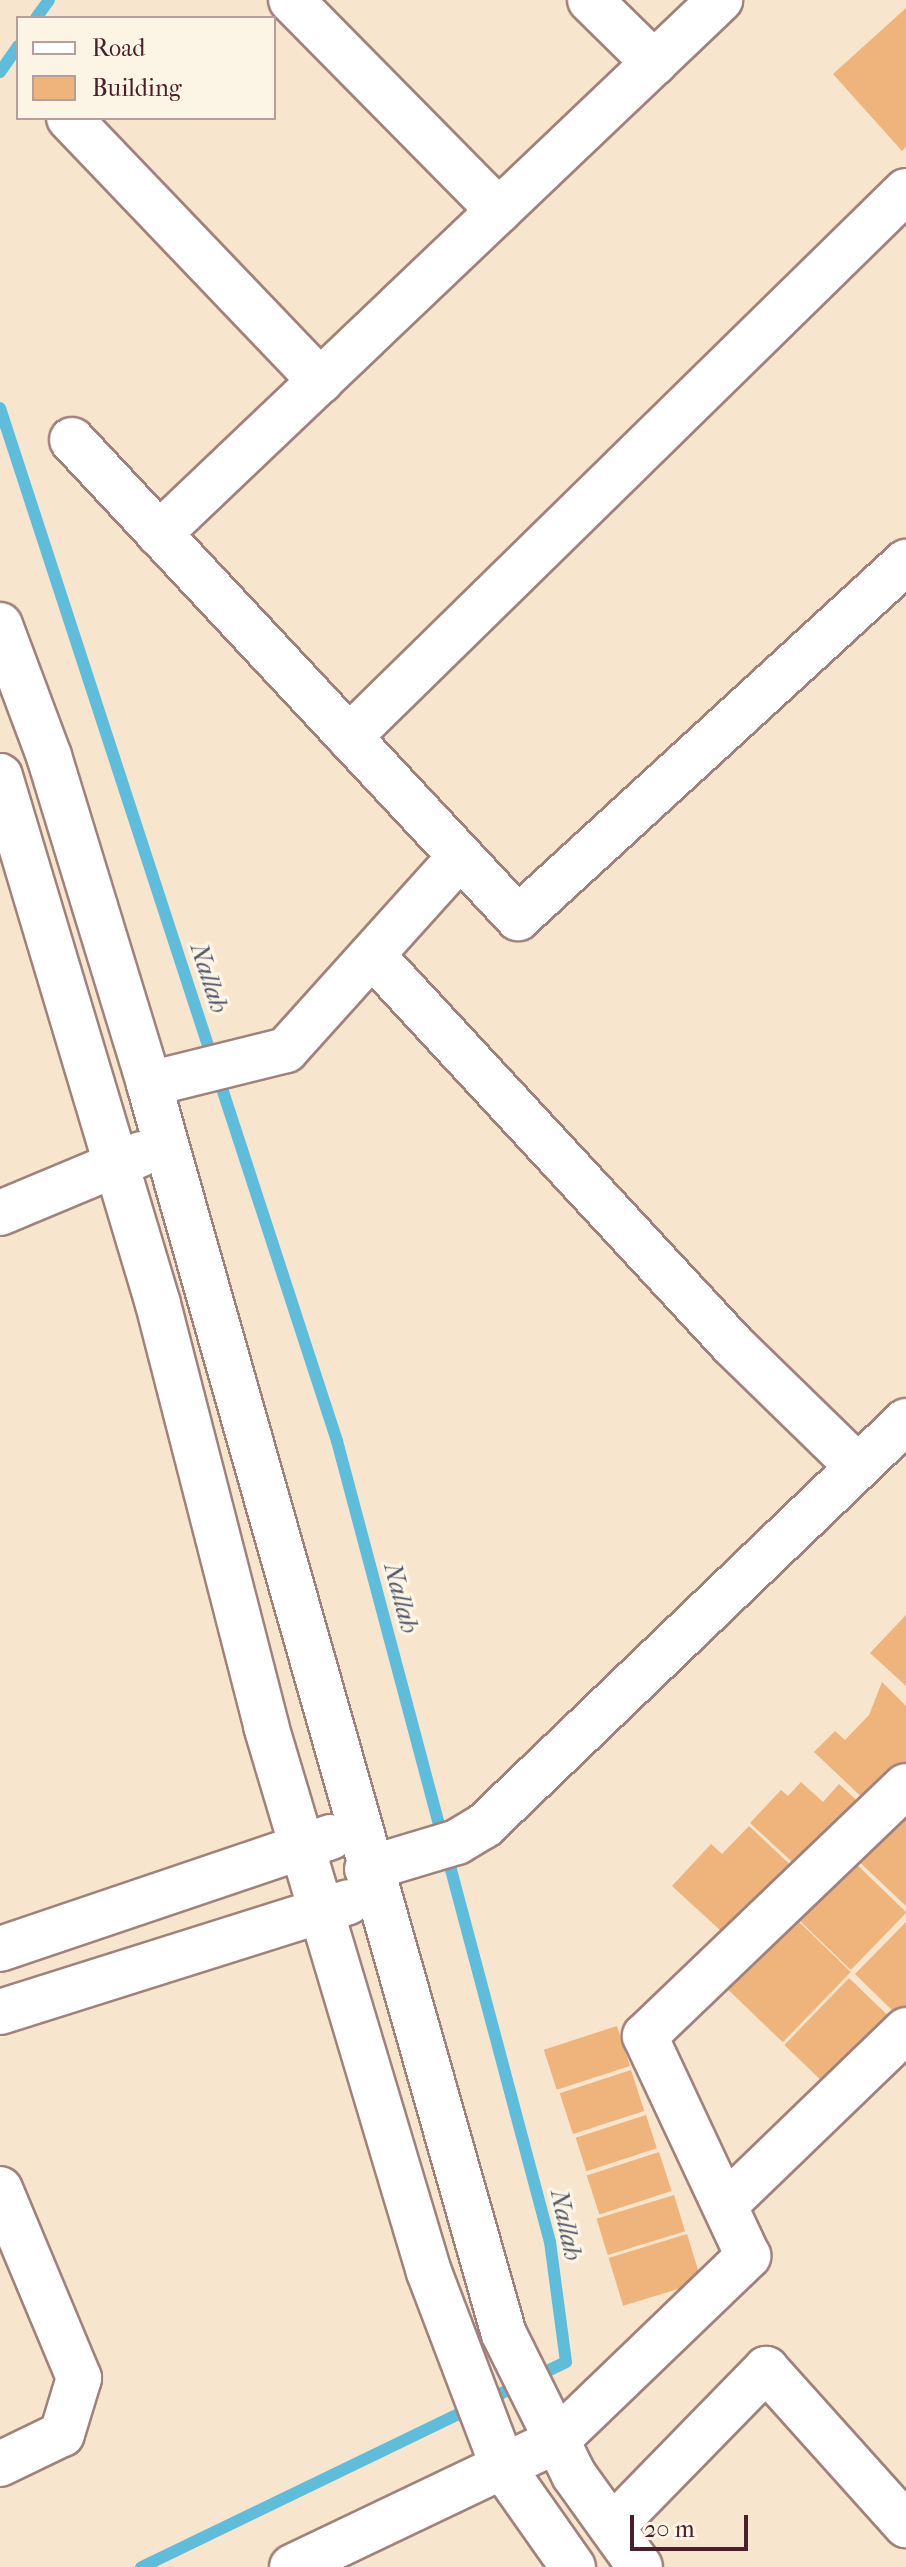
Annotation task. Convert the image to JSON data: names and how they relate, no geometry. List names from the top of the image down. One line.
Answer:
{"water":["Nallah"],"legend":["Road","Building"],"scale_bar":"20 m"}
